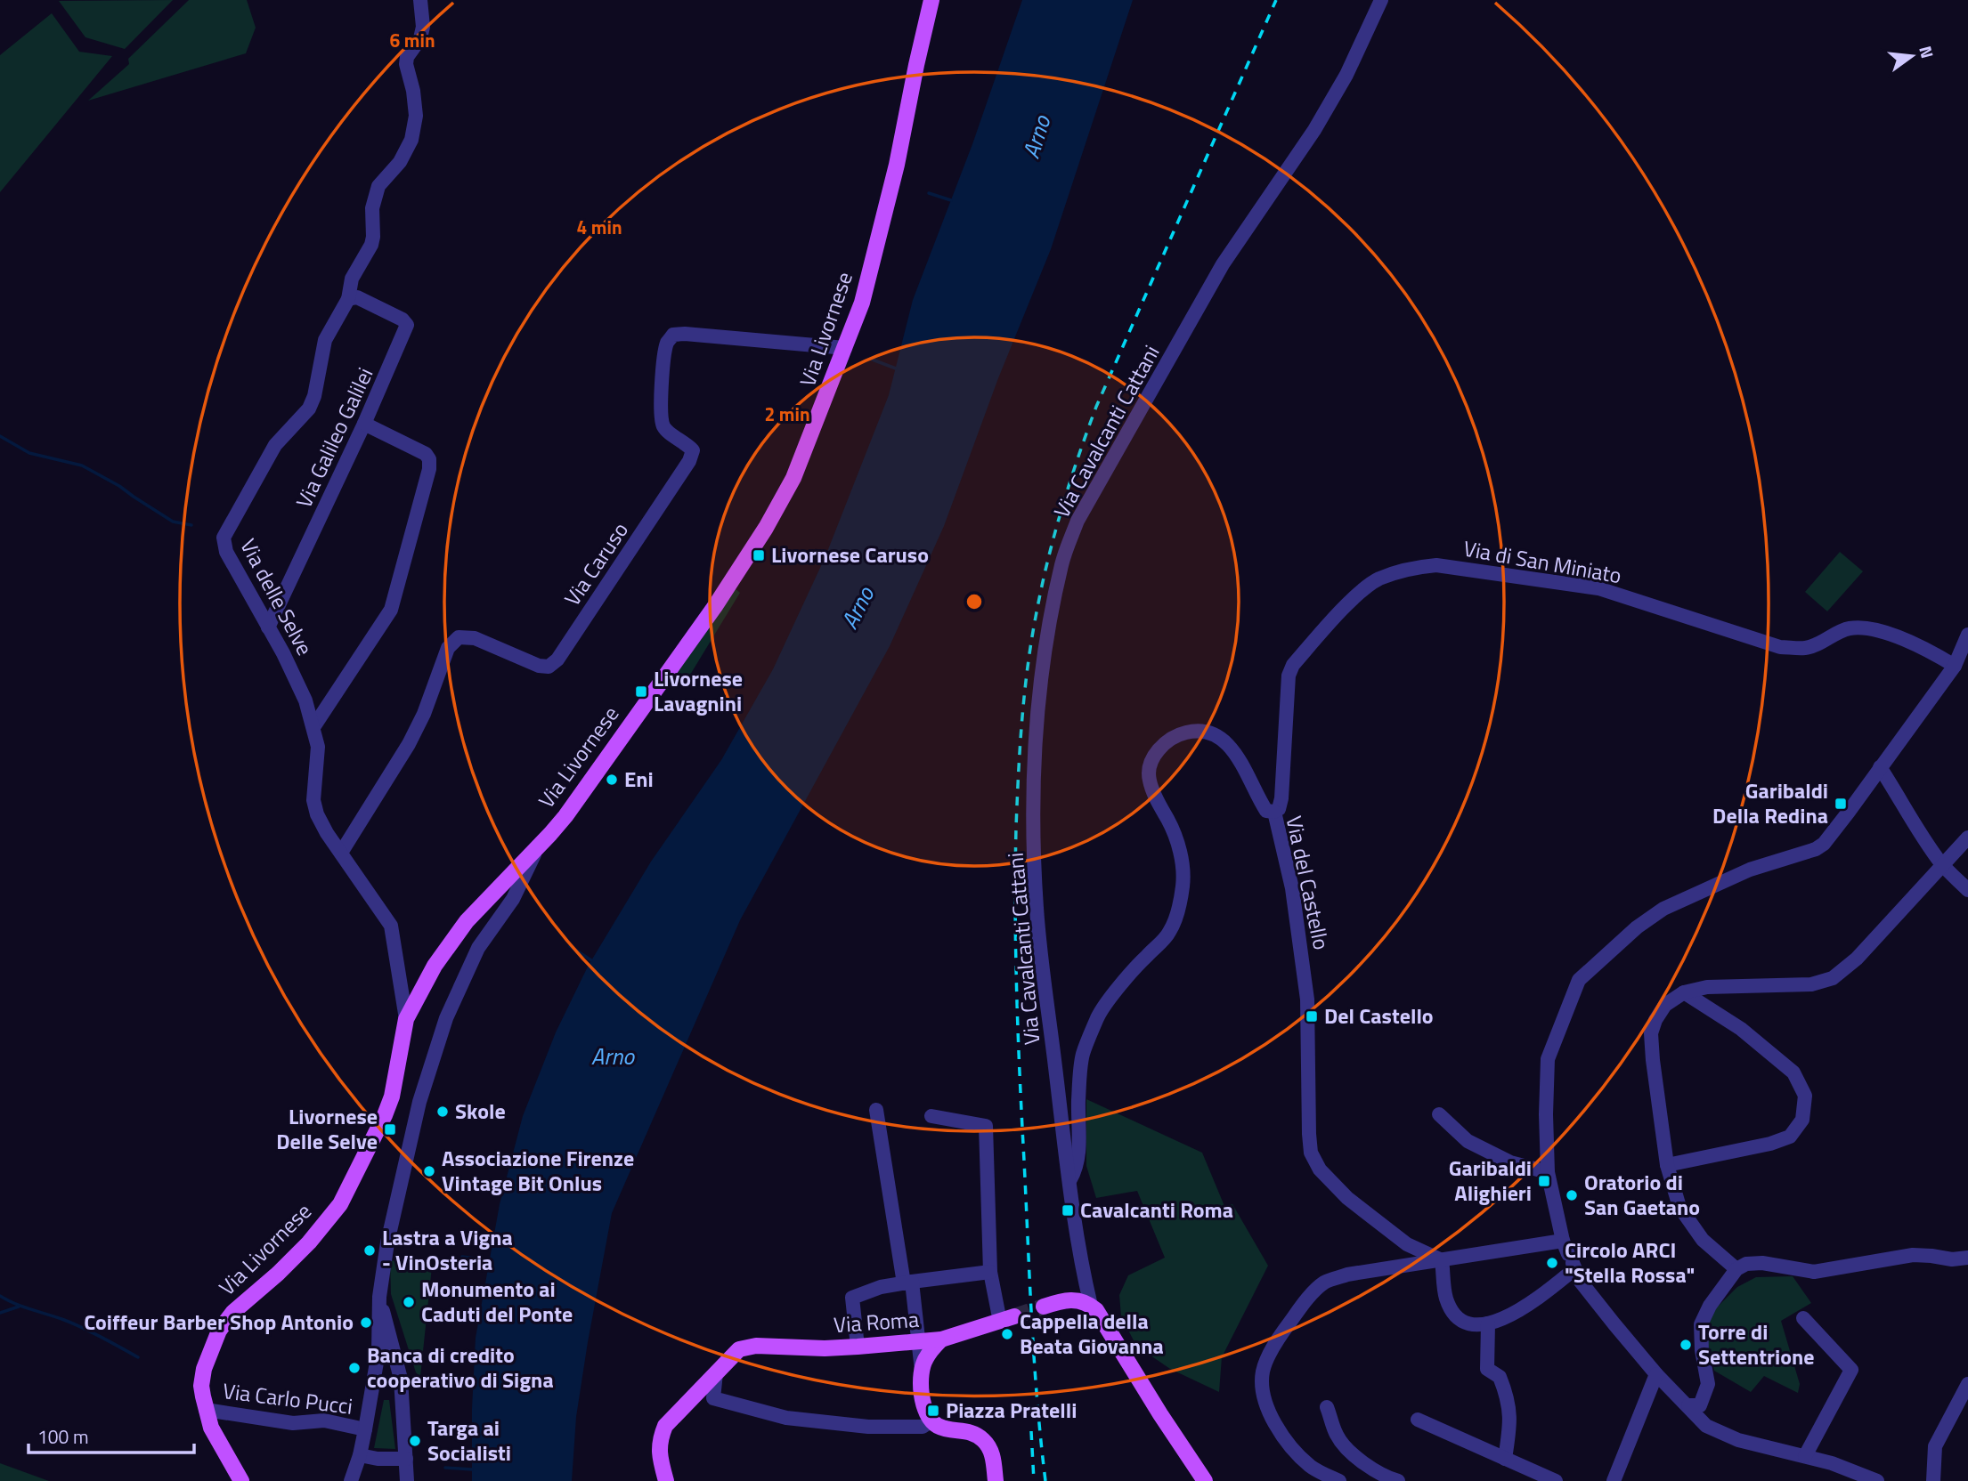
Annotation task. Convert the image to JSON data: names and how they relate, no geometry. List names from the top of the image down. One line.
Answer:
{"streets":{"main road":["Via Livornese","Via Roma"],"street":["Via Cavalcanti Cattani","Via Galileo Galilei","Via di San Miniato","Via Caruso","Via delle Selve","Via del Castello","Via Carlo Pucci"]},"crossings":[["Via Livornese","Via Caruso"],["Via Livornese","Via delle Selve"],["Via Livornese","Via Carlo Pucci"],["Via Cavalcanti Cattani","Via del Castello"],["Via Galileo Galilei","Via delle Selve"],["Via di San Miniato","Via del Castello"],["Via Caruso","Via delle Selve"]],"water":["Arno"],"places":{"transit":["Livornese Caruso","Livornese Lavagnini","Garibaldi Della Redina","Del Castello","Livornese Delle Selve","Garibaldi Alighieri","Cavalcanti Roma","Piazza Pratelli"],"other":["Eni","Skole","Associazione Firenze Vintage Bit Onlus","Oratorio di San Gaetano","Lastra a Vigna - VinOsteria","Circolo ARCI \"Stella Rossa\"","Monumento ai Caduti del Ponte","Coiffeur Barber Shop Antonio","Cappella della Beata Giovanna","Torre di Settentrione","Banca di credito cooperativo di Signa","Targa ai Socialisti"]},"scale_bar":"100 m","north":"right","rings":["6 min","4 min","2 min"]}
